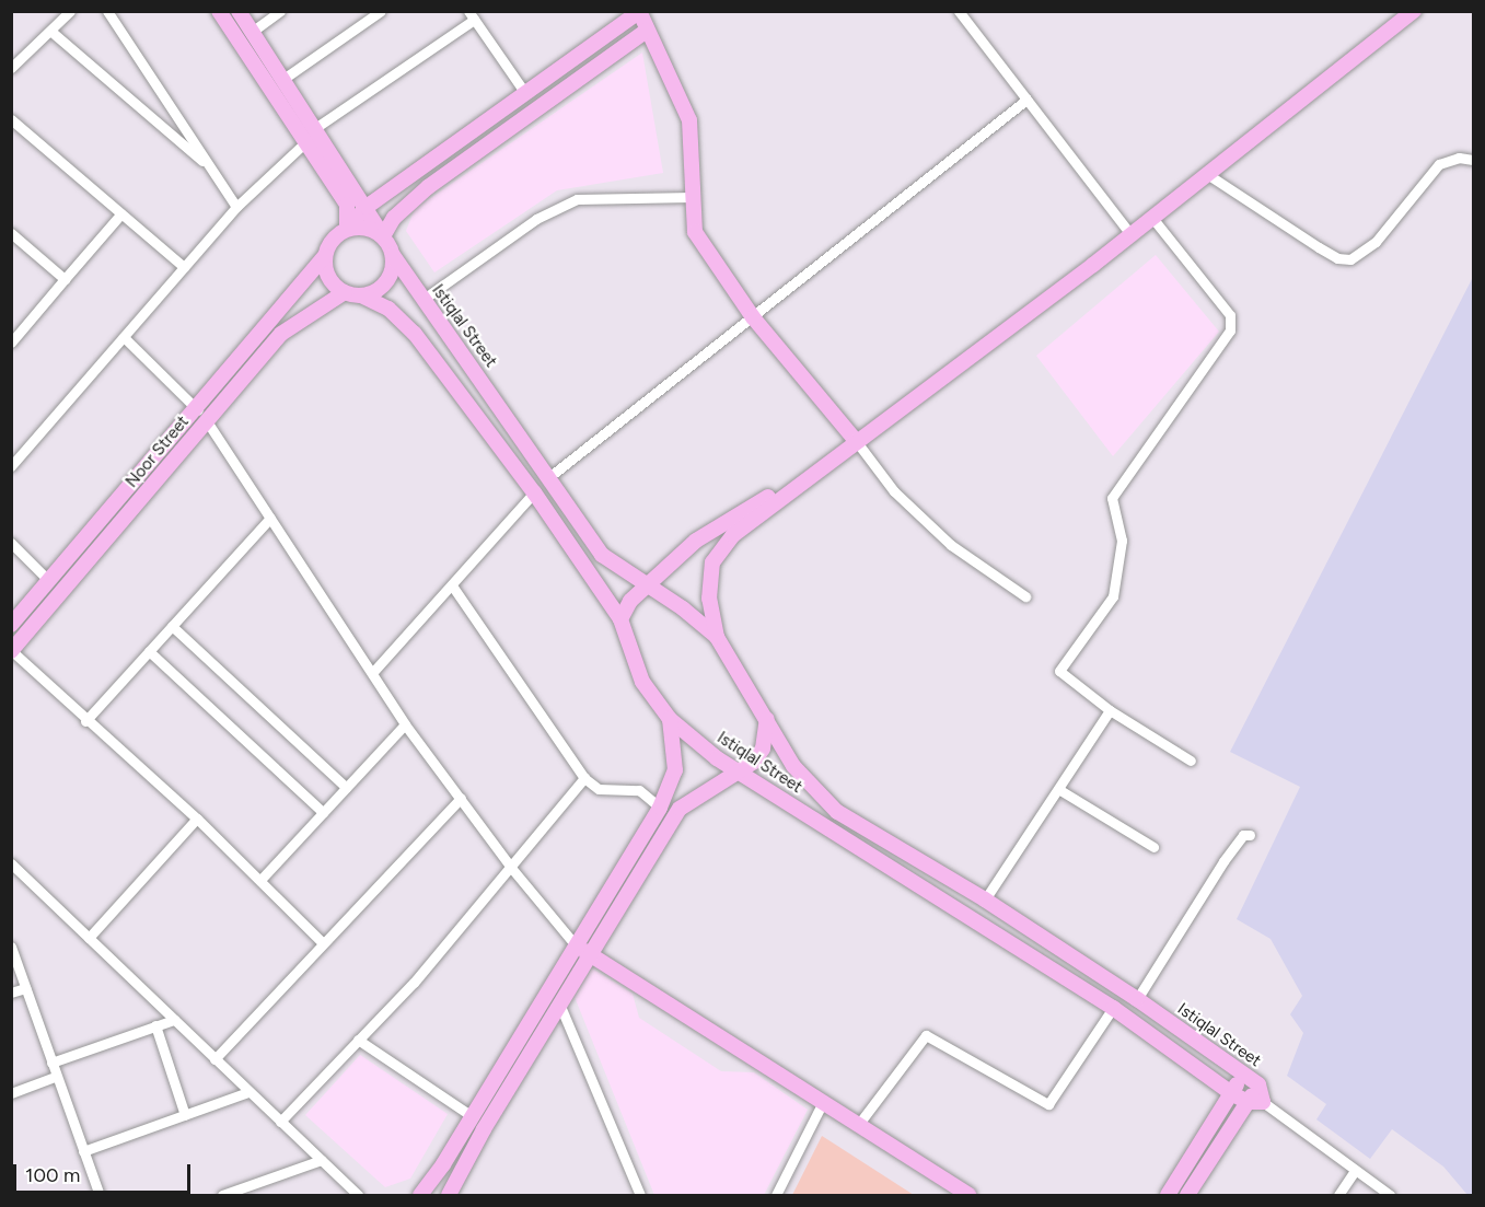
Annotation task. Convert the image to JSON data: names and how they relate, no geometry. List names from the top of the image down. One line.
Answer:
{"streets":{"main road":["Istiqlal Street","Noor Street"]},"crossings":[["Istiqlal Street","Noor Street"]],"scale_bar":"100 m"}
